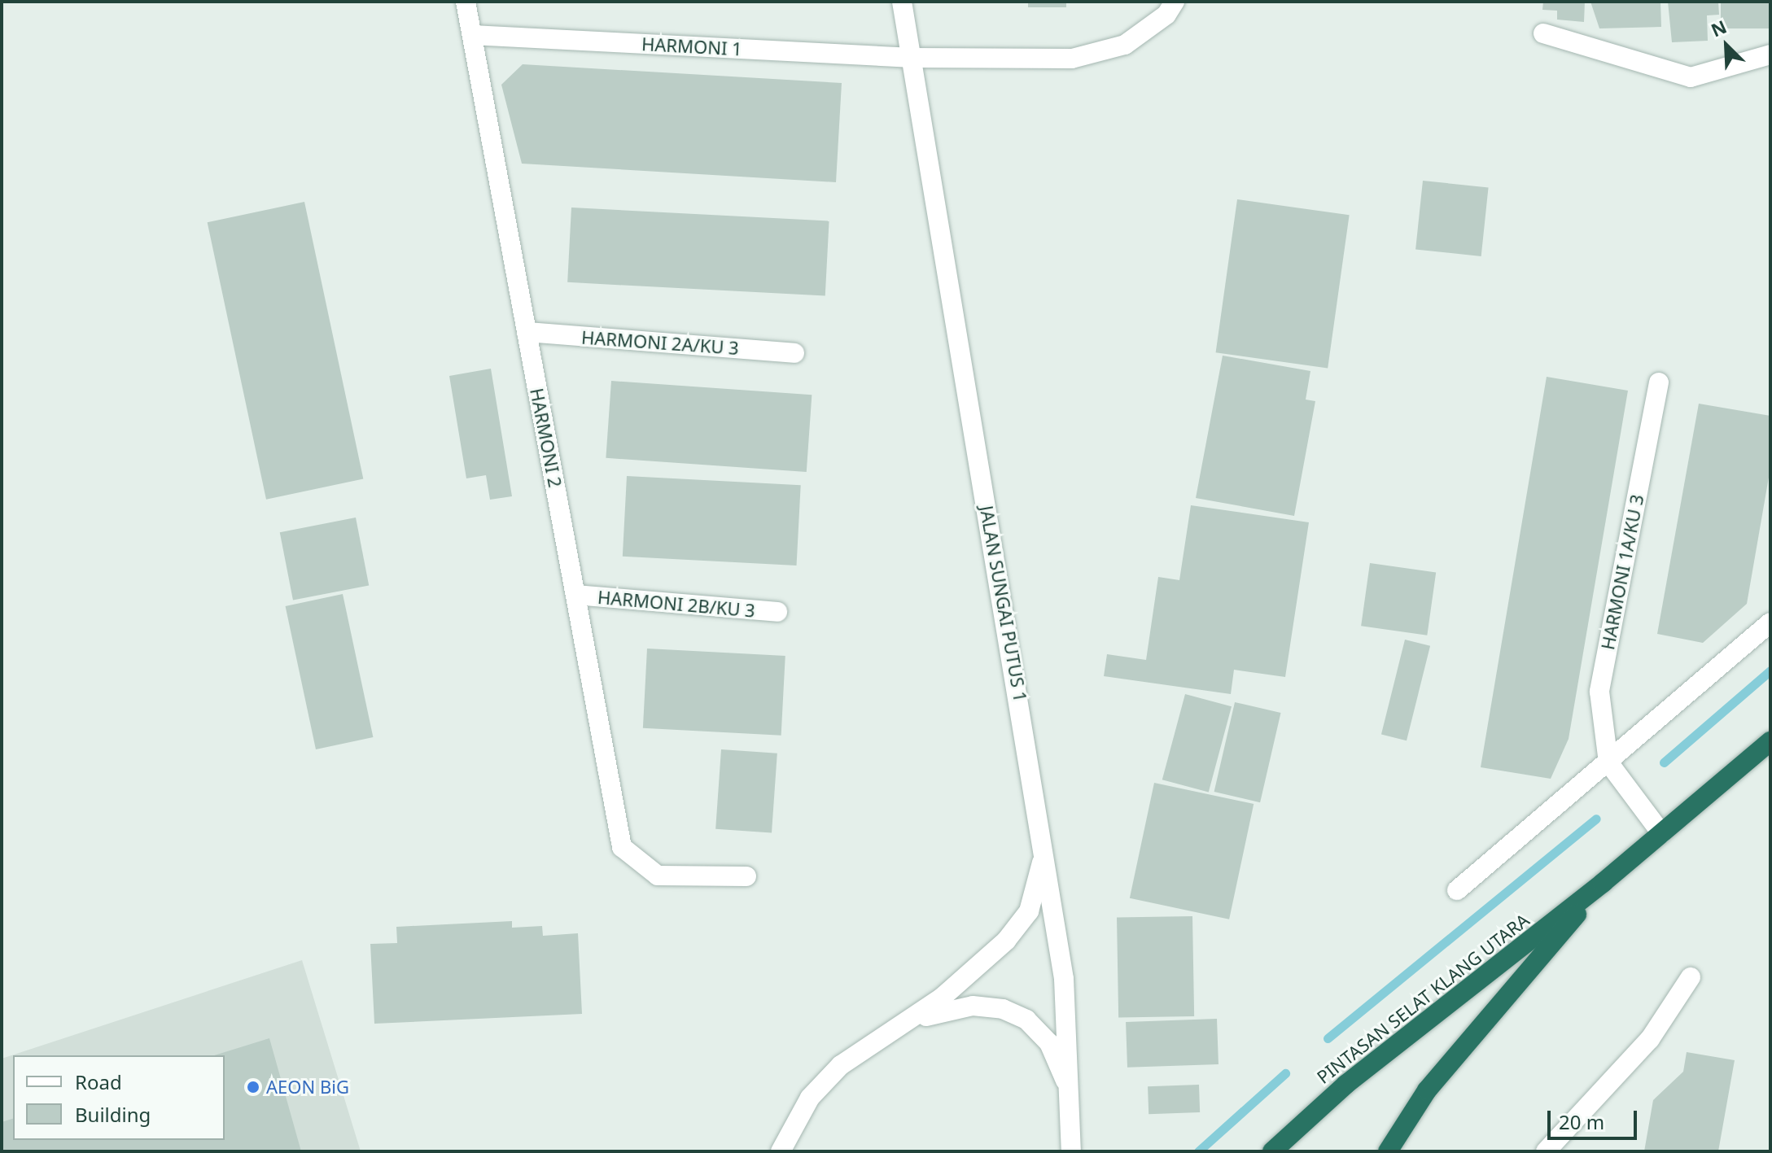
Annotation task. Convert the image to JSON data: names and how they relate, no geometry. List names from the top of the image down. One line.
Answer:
{"streets":{"highway":["PINTASAN SELAT KLANG UTARA"],"street":["HARMONI 1","HARMONI 2A/KU 3","HARMONI 2","HARMONI 1A/KU 3","HARMONI 2B/KU 3","JALAN SUNGAI PUTUS 1"]},"crossings":[["HARMONI 1","HARMONI 2"],["HARMONI 1","JALAN SUNGAI PUTUS 1"],["HARMONI 2A/KU 3","HARMONI 2"],["HARMONI 2","HARMONI 2B/KU 3"]],"places":["AEON BiG"],"legend":["Road","Building"],"scale_bar":"20 m","north":"top left"}
